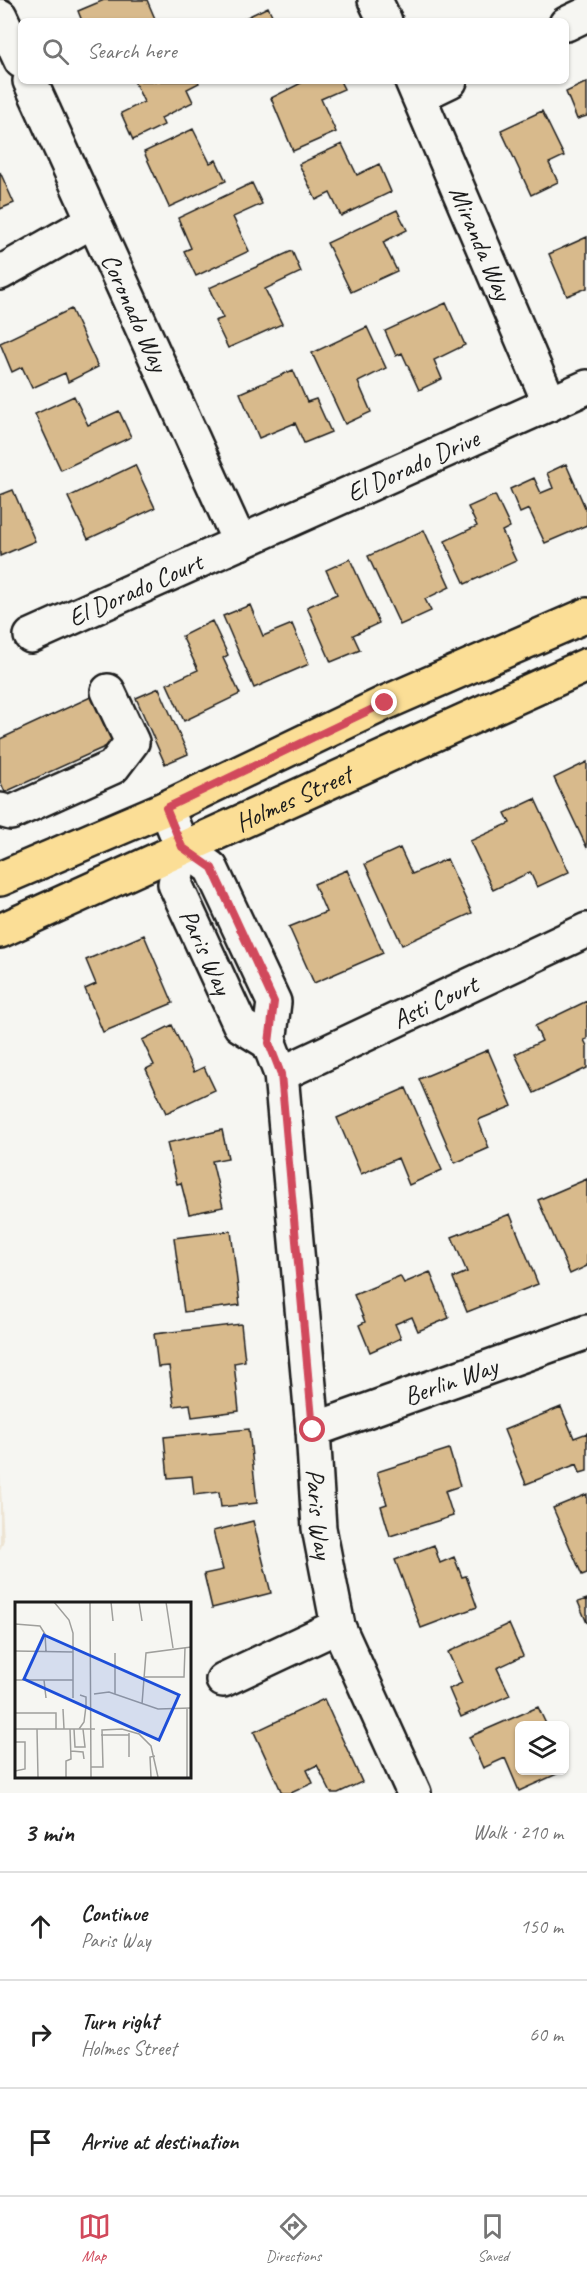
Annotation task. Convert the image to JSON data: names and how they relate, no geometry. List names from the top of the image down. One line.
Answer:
{"streets":{"main road":["Holmes Street"],"street":["Miranda Way","Coronado Way","El Dorado Drive","El Dorado Court","Paris Way","Asti Court","Berlin Way"]},"crossings":[["Miranda Way","El Dorado Drive"],["Coronado Way","El Dorado Drive"],["Coronado Way","El Dorado Court"],["El Dorado Drive","El Dorado Court"],["Holmes Street","Paris Way"],["Paris Way","Asti Court"],["Paris Way","Berlin Way"]],"page":{"search":"Search here","heading":["3 min","Walk · 210 m"],"list":[["Continue","Paris Way","150 m"],["Turn right","Holmes Street","60 m"],"Arrive at destination"],"nav":["Map","Directions","Saved"]}}
